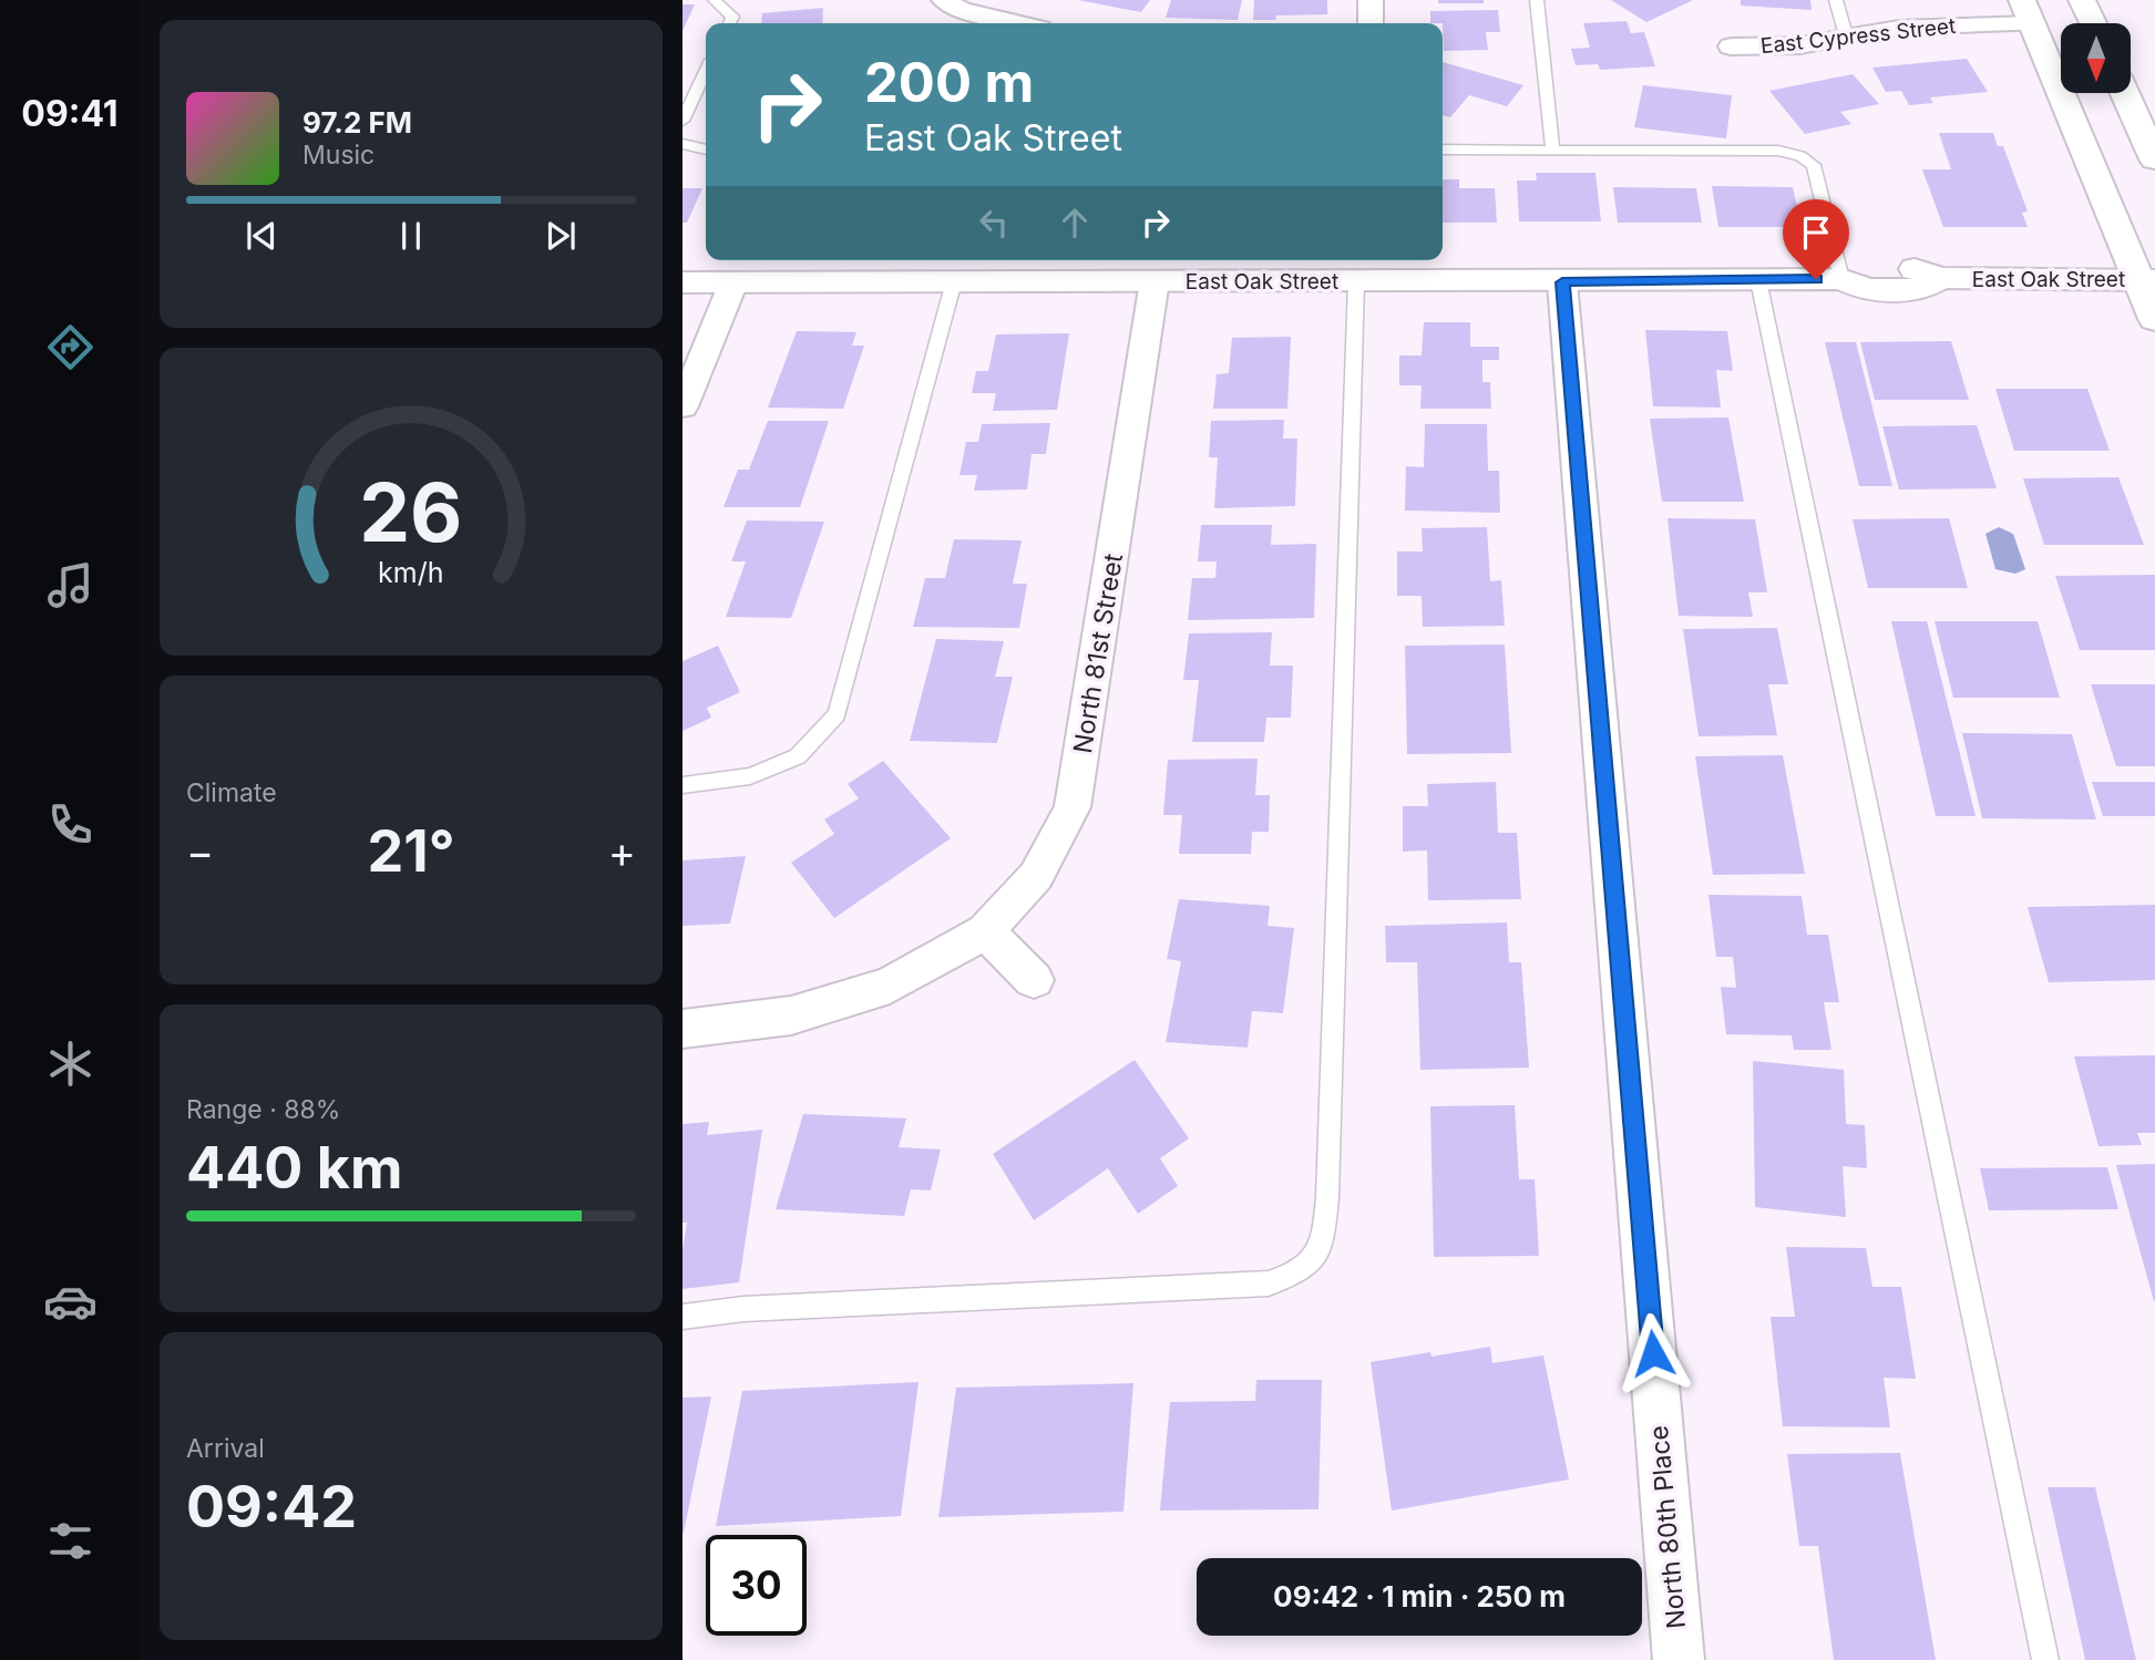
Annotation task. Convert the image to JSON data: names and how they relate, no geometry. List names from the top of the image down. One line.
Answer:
{"streets":{"street":["East Cypress Street","East Oak Street","North 81st Street","North 80th Place"]},"crossings":[["East Oak Street","North 81st Street"],["East Oak Street","North 80th Place"]],"north":"bottom","page":{"tabs":"09:41","turn":["200 m","East Oak Street"],"song":["97.2 FM","Music"],"tile":["Climate",["Range · 88%","440 km"],["Arrival","09:42"]],"heat":["−","21°","+"],"limit":"30","trip":"09:42 · 1 min · 250 m","gauge":["26","km/h"]}}
